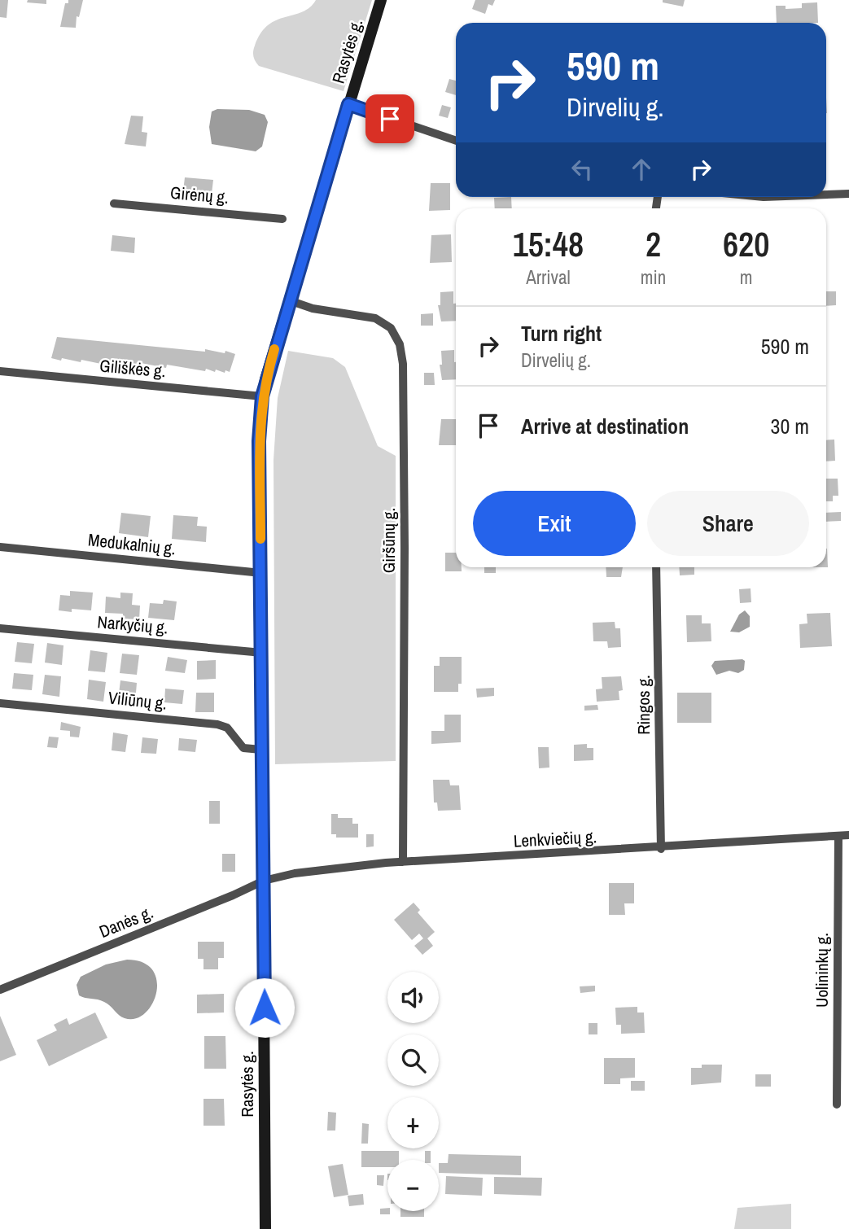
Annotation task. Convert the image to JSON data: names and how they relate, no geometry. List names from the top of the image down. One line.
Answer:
{"streets":{"main road":["Rasytės g."],"street":["Girėnų g.","Giliškės g.","Giršūnų g.","Medukalnių g.","Narkyčių g.","Viliūnų g.","Ringos g.","Lenkviečių g.","Danės g.","Uolininkų g."]},"crossings":[["Rasytės g.","Giliškės g."],["Rasytės g.","Giršūnų g."],["Rasytės g.","Medukalnių g."],["Rasytės g.","Narkyčių g."],["Rasytės g.","Viliūnų g."],["Rasytės g.","Lenkviečių g."],["Rasytės g.","Danės g."],["Giršūnų g.","Lenkviečių g."],["Ringos g.","Lenkviečių g."],["Lenkviečių g.","Danės g."],["Lenkviečių g.","Uolininkų g."]],"page":{"turn":["590 m","Dirvelių g."],"eta":["15:48","Arrival","2","min","620","m"],"list":[{"name":"Turn right","note":"Dirvelių g.","value":"590 m"},{"name":"Arrive at destination","value":"30 m"}],"buttons":["Exit","Share"],"map_buttons":["+","−"]}}
